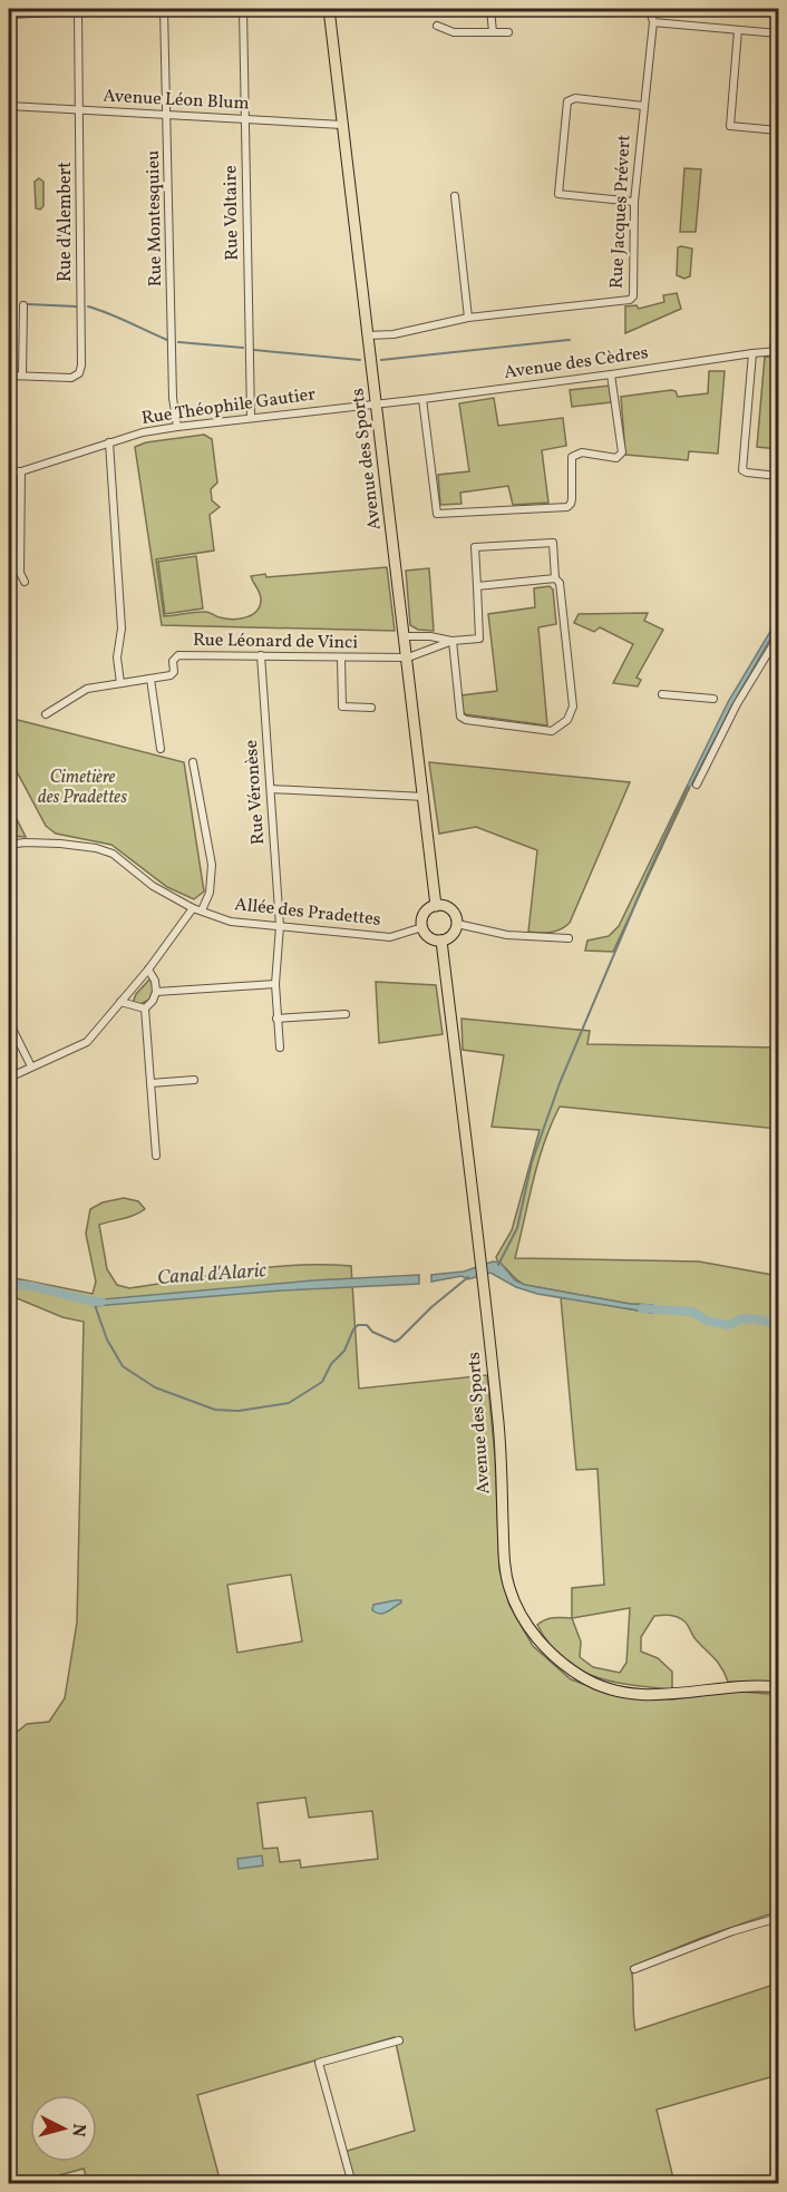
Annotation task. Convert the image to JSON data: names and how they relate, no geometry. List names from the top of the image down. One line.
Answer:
{"streets":{"main road":["Avenue des Sports"],"street":["Avenue Léon Blum","Rue Jacques Prévert","Rue Voltaire","Rue Montesquieu","Rue d'Alembert","Avenue des Cèdres","Rue Théophile Gautier","Rue Léonard de Vinci","Rue Véronèse","Allée des Pradettes"]},"crossings":[["Avenue Léon Blum","Rue Voltaire"],["Avenue Léon Blum","Rue Montesquieu"],["Avenue Léon Blum","Rue d'Alembert"],["Avenue Léon Blum","Avenue des Sports"],["Rue Jacques Prévert","Avenue des Sports"],["Rue Voltaire","Rue Théophile Gautier"],["Rue Montesquieu","Rue Théophile Gautier"],["Avenue des Cèdres","Rue Théophile Gautier"],["Avenue des Cèdres","Avenue des Sports"],["Rue Théophile Gautier","Avenue des Sports"],["Avenue des Sports","Rue Léonard de Vinci"],["Avenue des Sports","Allée des Pradettes"],["Rue Léonard de Vinci","Rue Véronèse"],["Rue Véronèse","Allée des Pradettes"]],"water":["Canal d'Alaric"],"parks":["Cimetière des Pradettes"],"north":"right"}
